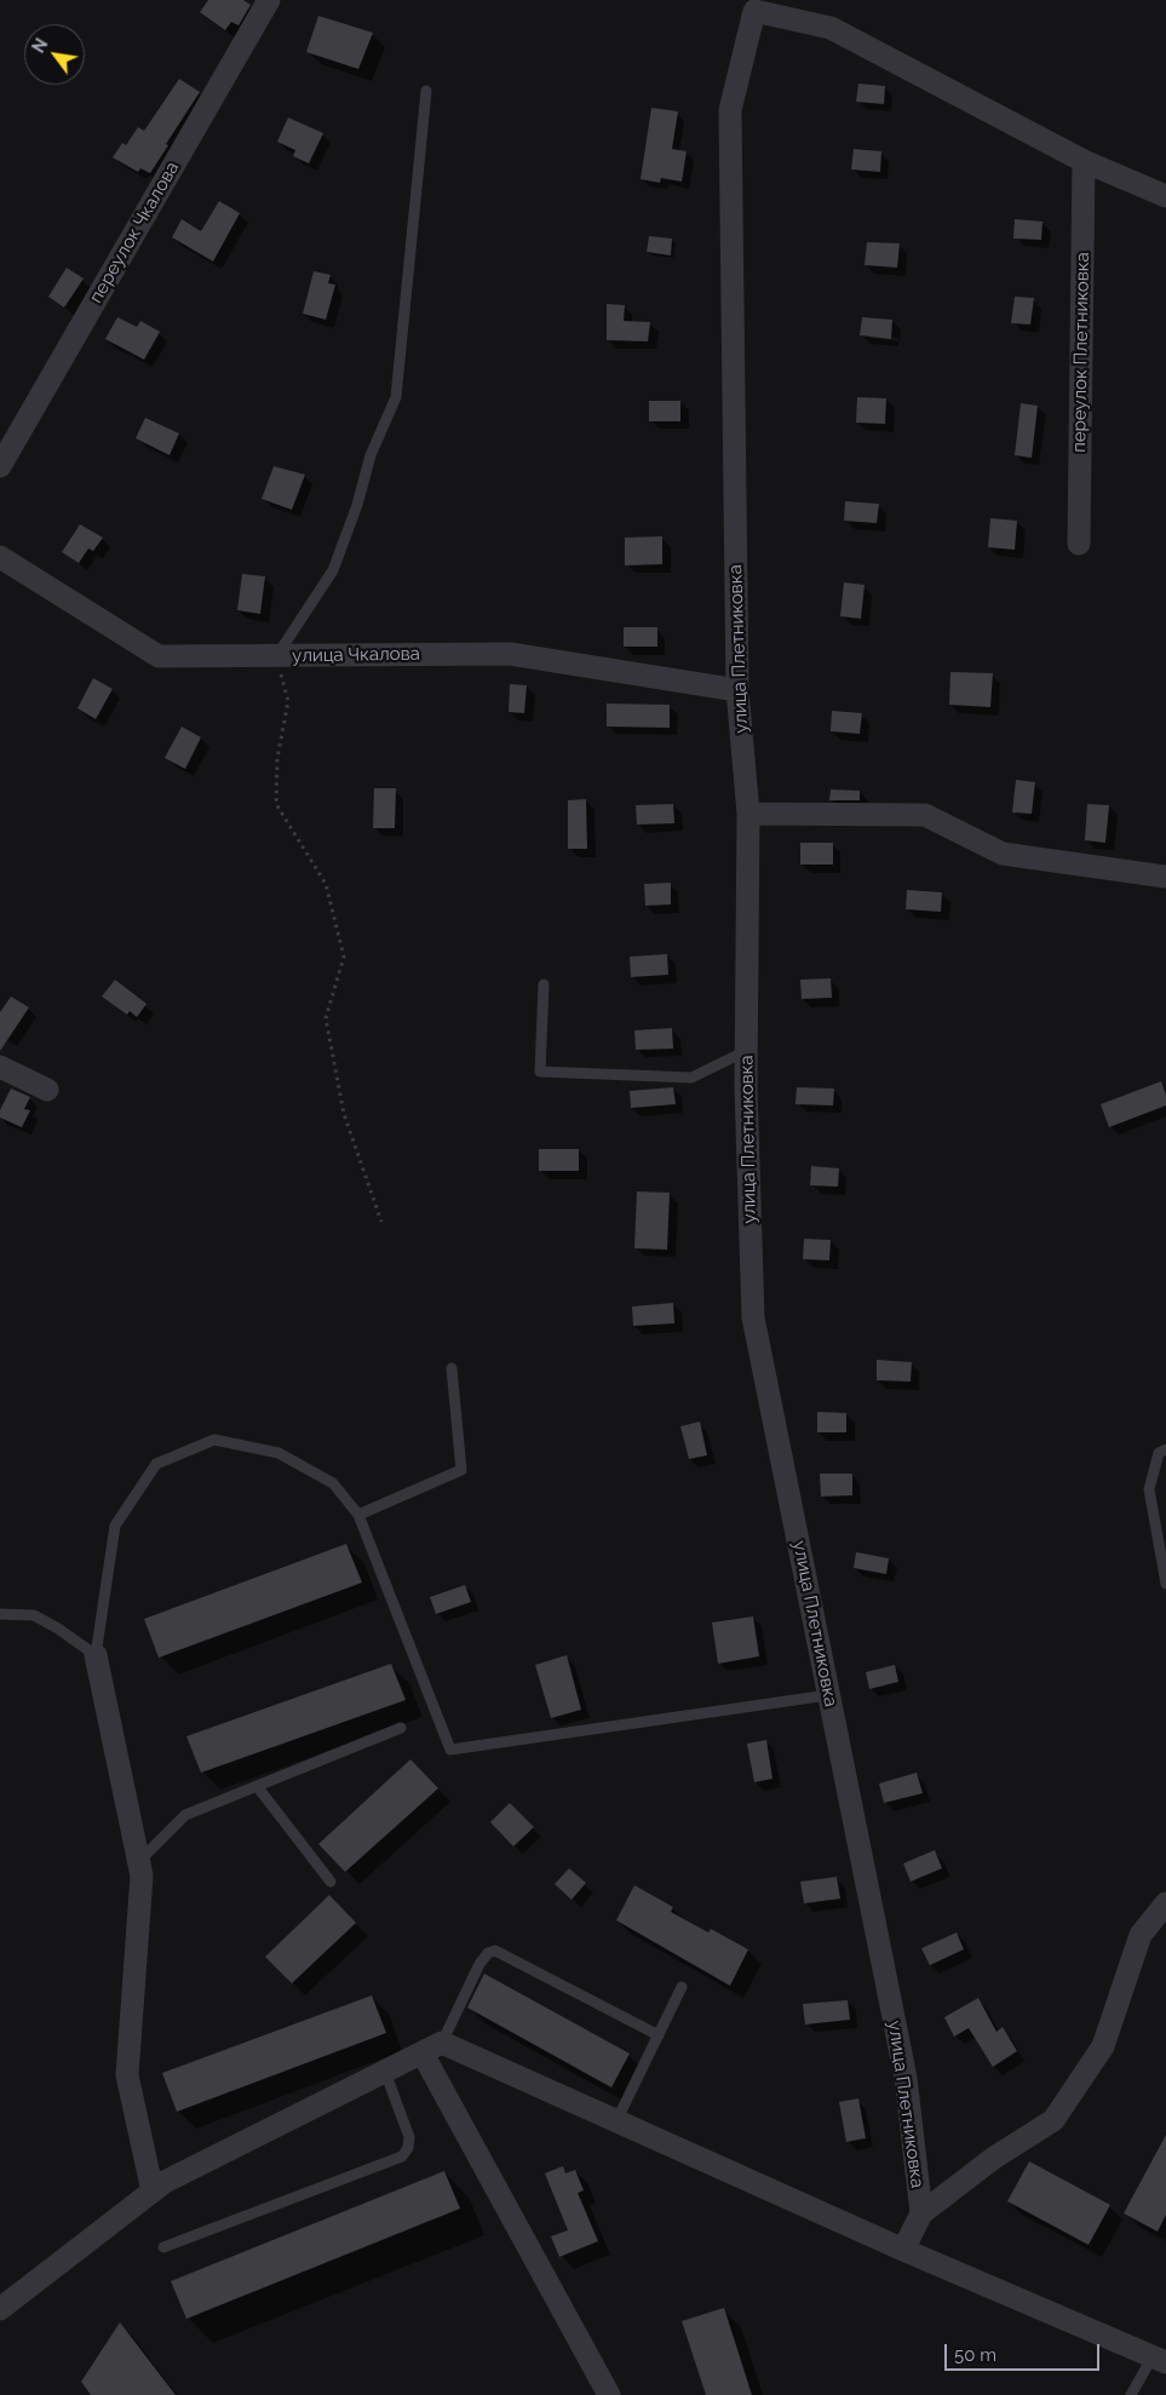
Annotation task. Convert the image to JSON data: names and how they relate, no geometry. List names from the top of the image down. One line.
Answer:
{"streets":{"street":["переулок Чкалова","переулок Плетниковка","улица Плетниковка","улица Чкалова"]},"crossings":[["улица Плетниковка","улица Чкалова"]],"scale_bar":"50 m","north":"top left"}
